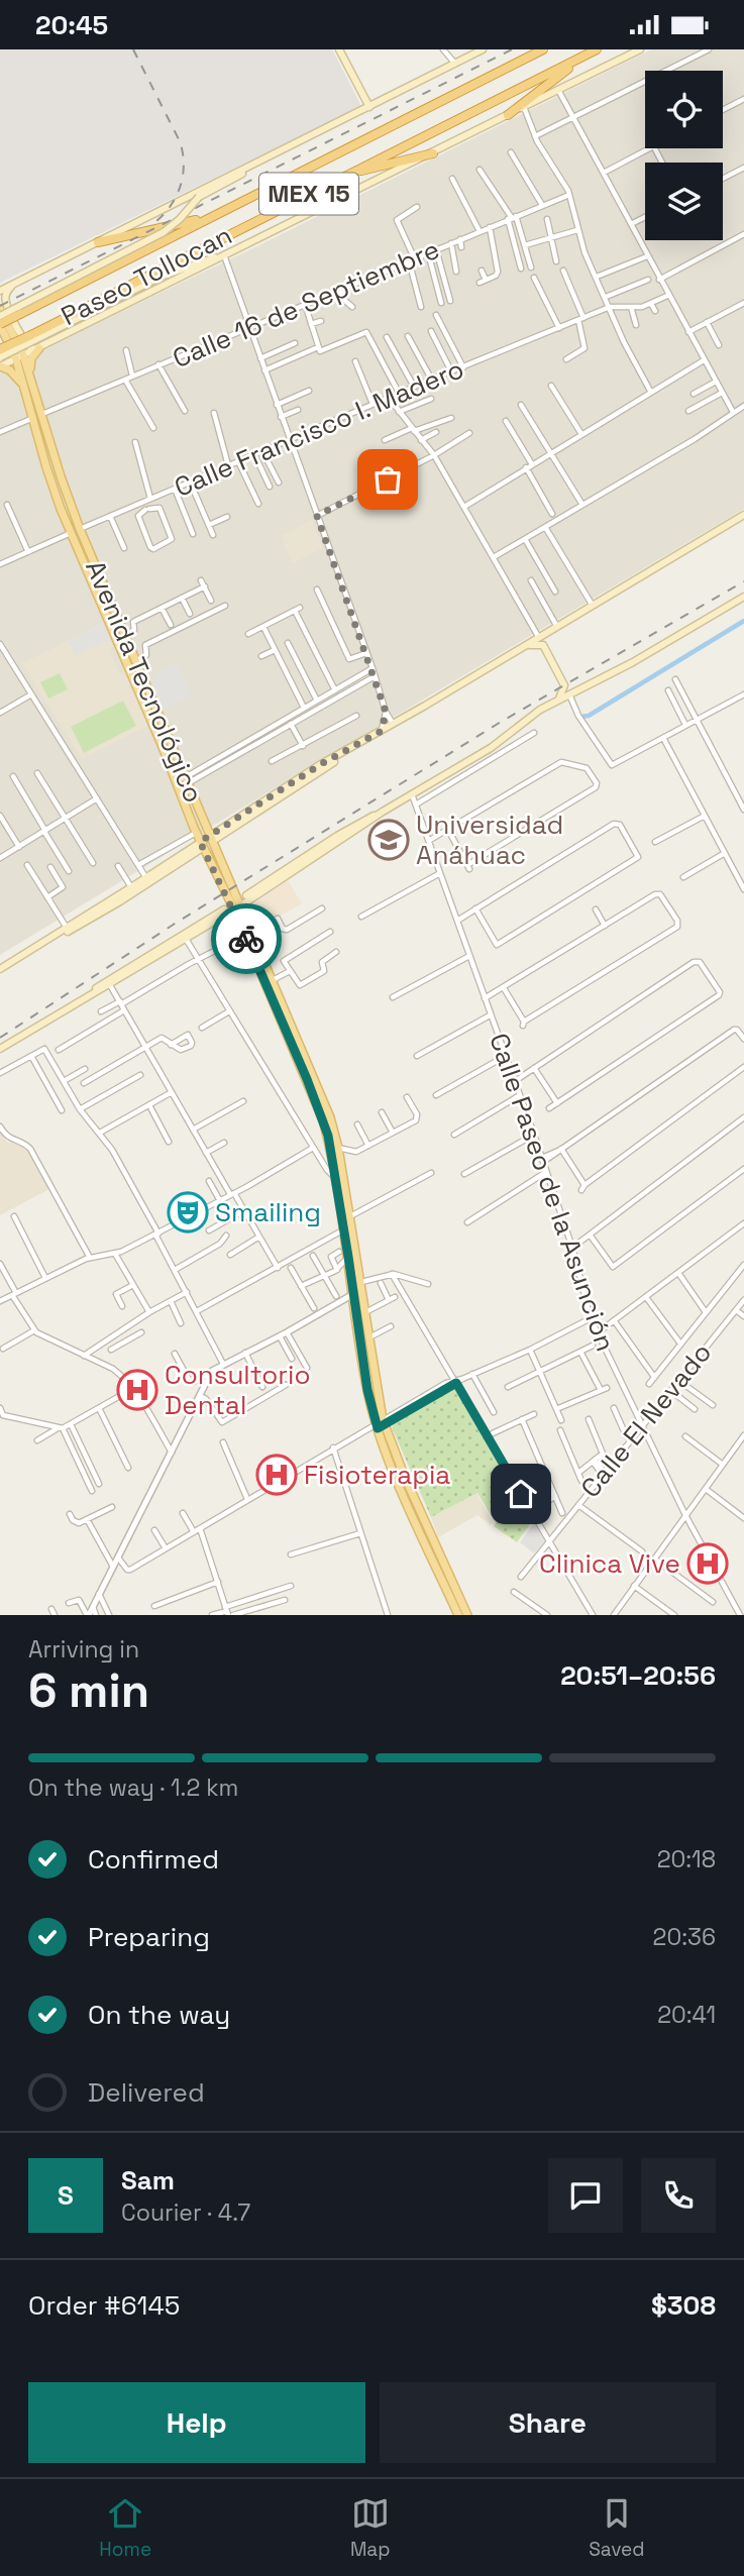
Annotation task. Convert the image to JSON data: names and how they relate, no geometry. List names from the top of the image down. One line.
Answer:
{"streets":{"highway":["MEX 15","Paseo Tollocan"],"main road":["Avenida Tecnológico"],"street":["Calle 16 de Septiembre","Calle Francisco I. Madero","Calle Paseo de la Asunción","Calle El Nevado"]},"crossings":[["Paseo Tollocan","Avenida Tecnológico"],["Calle 16 de Septiembre","Avenida Tecnológico"],["Calle Francisco I. Madero","Avenida Tecnológico"],["Calle Paseo de la Asunción","Calle El Nevado"]],"places":{"school or university":["Universidad Anáhuac"],"theatre":["Smailing"],"hospital":["Consultorio Dental","Fisioterapia","Clinica Vive"]},"page":{"status":"20:45","heading":["6 min","Arriving in","20:51–20:56"],"panel":["Sam","Courier · 4.7","Order #6145","$308"],"bar":"On the way · 1.2 km","list":[["Confirmed","20:18"],["Preparing","20:36"],["On the way","20:41"],"Delivered"],"round":"S","buttons":["Help","Share"],"tabs":["Home","Map","Saved"]}}
